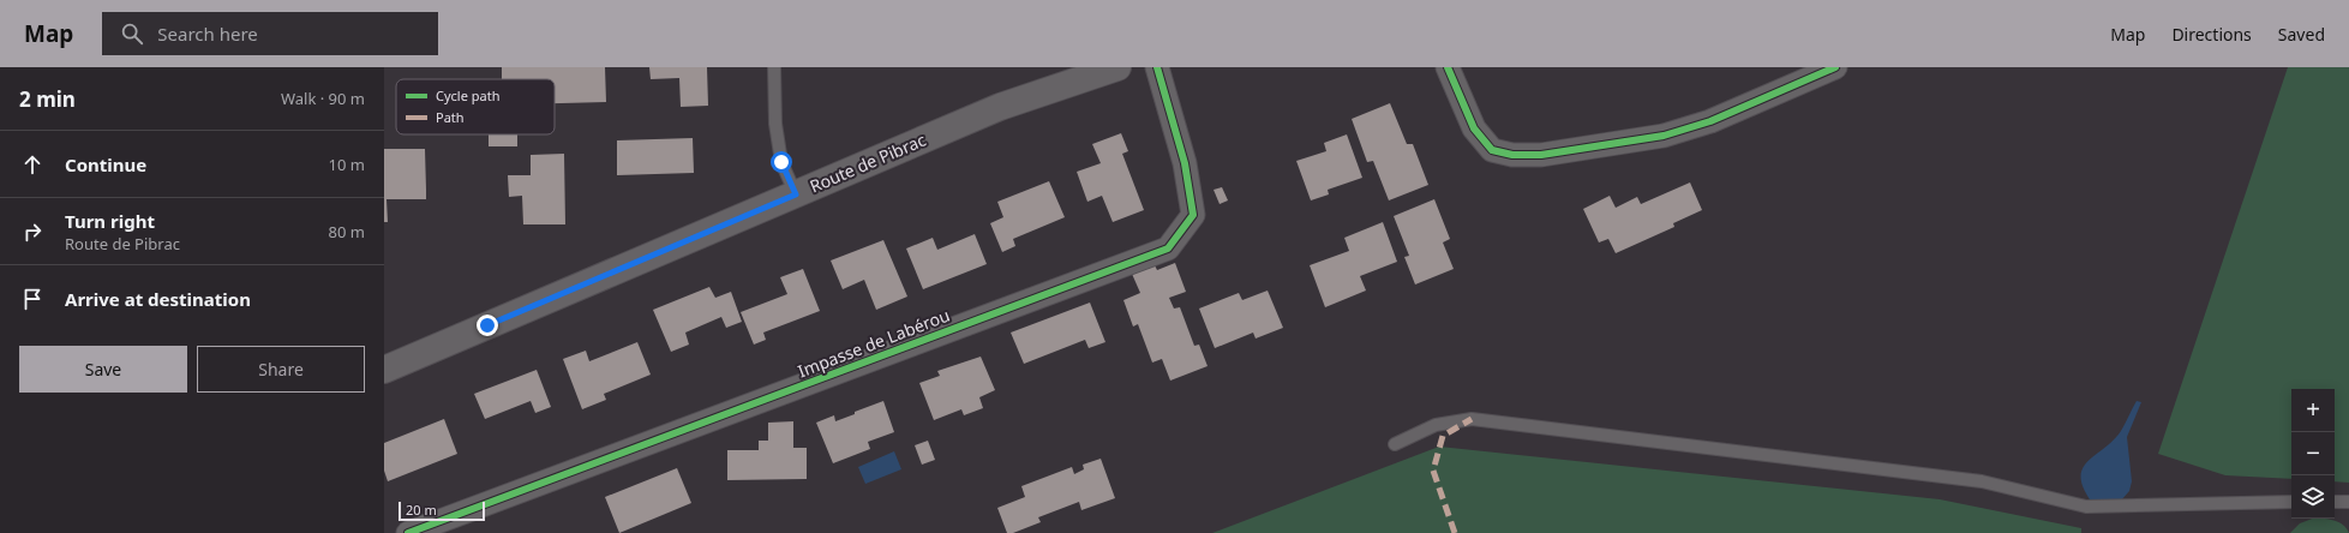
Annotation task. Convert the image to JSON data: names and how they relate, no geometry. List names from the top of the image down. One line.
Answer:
{"streets":{"main road":["Route de Pibrac"],"street":["Impasse de Labérou"]},"legend":["Cycle path","Path"],"scale_bar":"20 m","page":{"header":"Map","search":"Search here","nav":["Map","Directions","Saved"],"heading":["2 min","Walk · 90 m"],"list":[["Continue","10 m"],["Turn right","Route de Pibrac","80 m"],"Arrive at destination"],"buttons":["Save","Share"],"map_buttons":["+","−"],"scale":"20 m"}}
